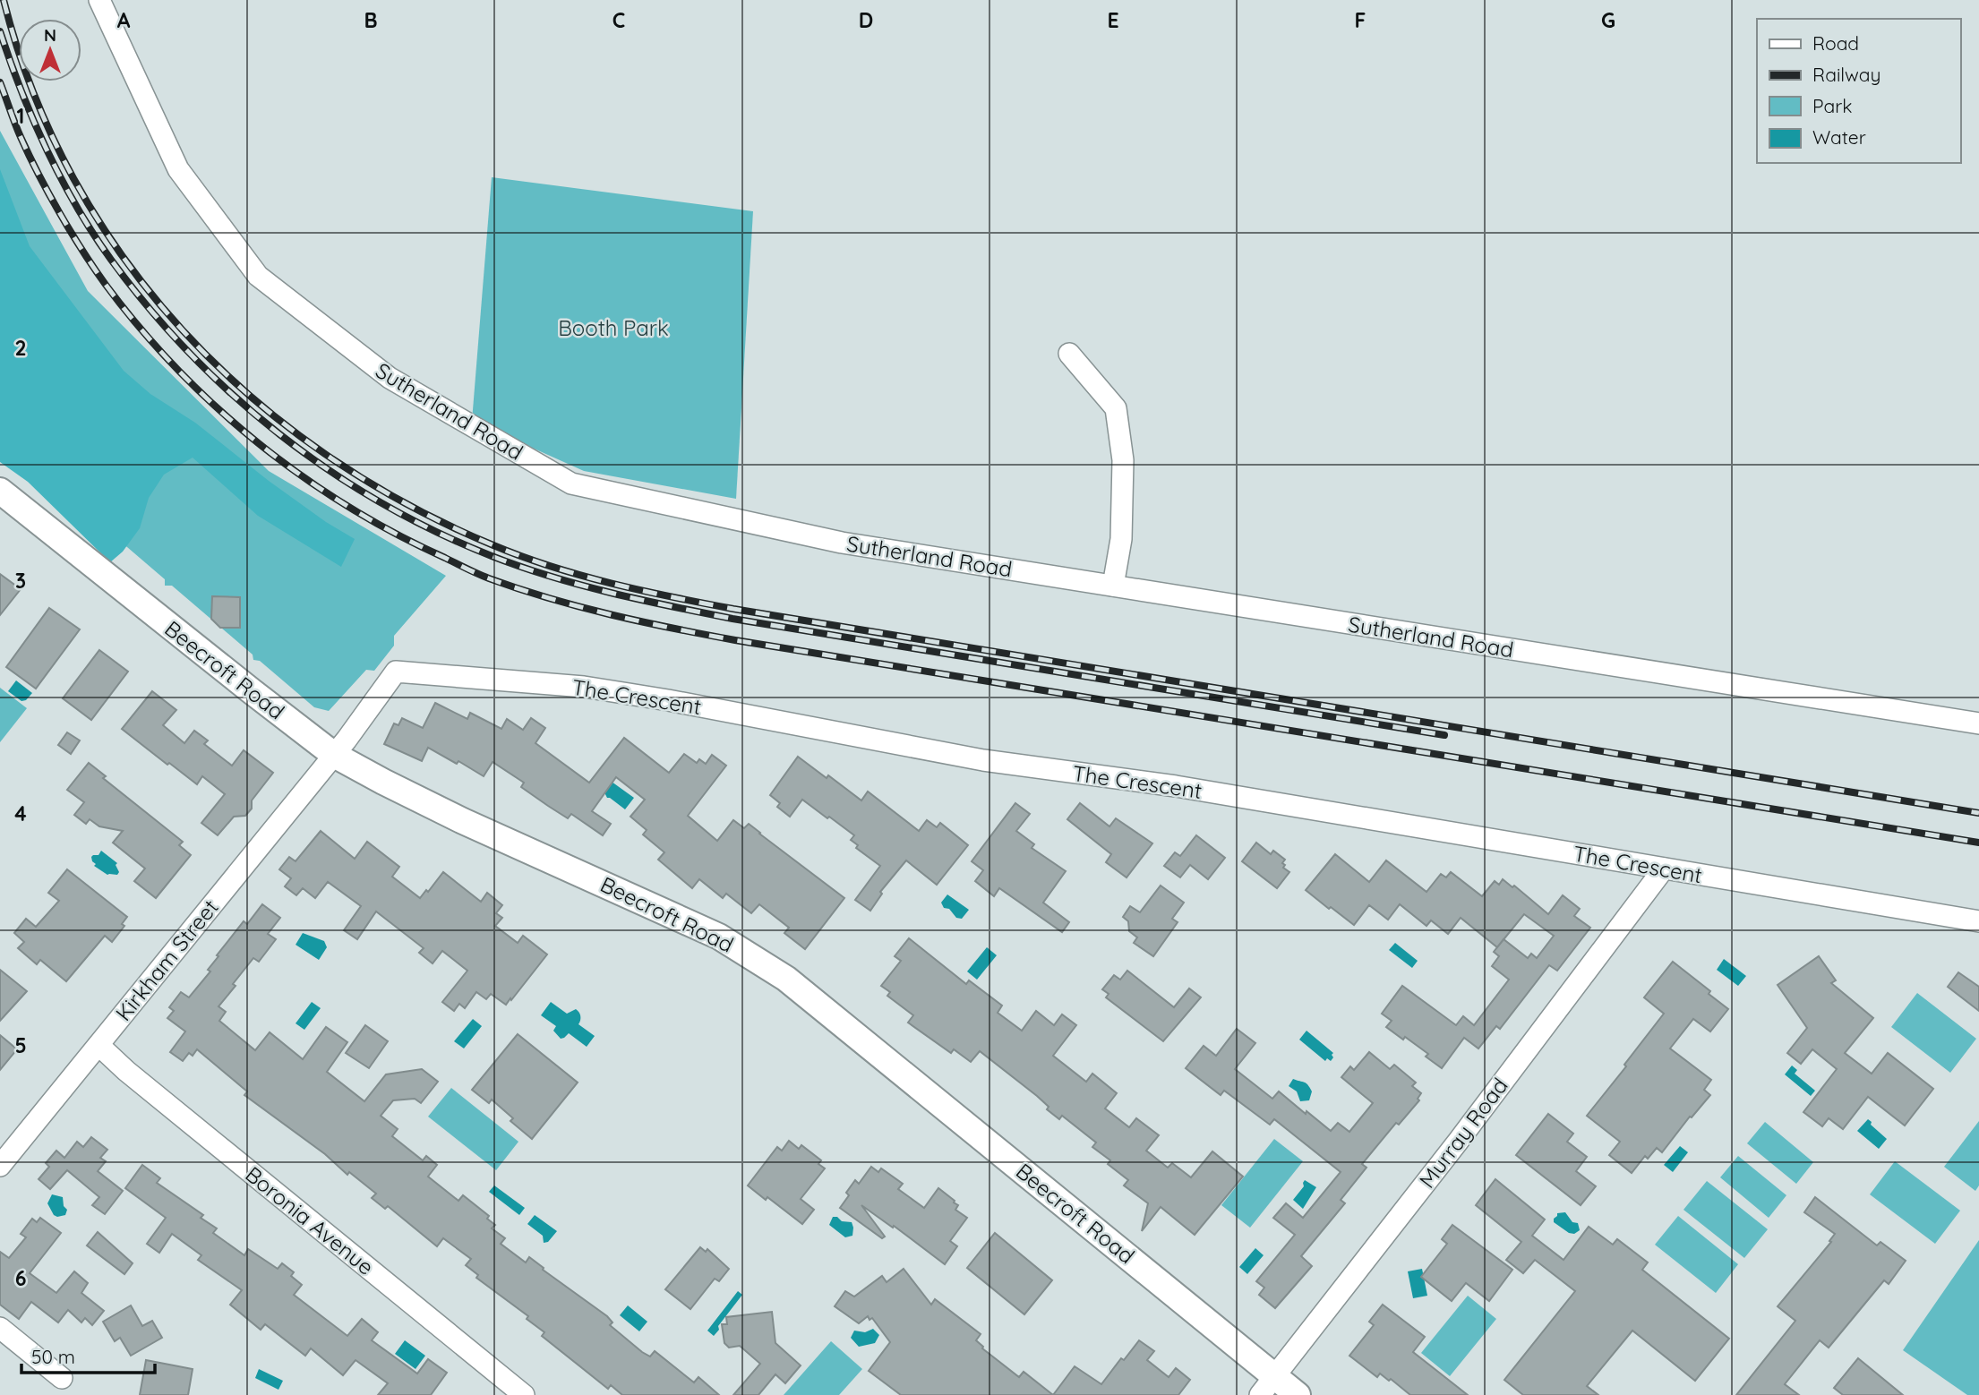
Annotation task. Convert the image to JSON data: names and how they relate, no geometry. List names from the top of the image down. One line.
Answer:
{"streets":{"main road":["Beecroft Road"],"street":["Sutherland Road","The Crescent","Kirkham Street","Murray Road","Boronia Avenue"]},"crossings":[["Beecroft Road","The Crescent"],["Beecroft Road","Kirkham Street"],["Beecroft Road","Murray Road"],["The Crescent","Kirkham Street"],["The Crescent","Murray Road"],["Kirkham Street","Boronia Avenue"]],"parks":["Booth Park"],"legend":["Road","Railway","Park","Water"],"scale_bar":"50 m","north":"top","grid":{"columns":["A","B","C","D","E","F","G"],"rows":["1","2","3","4","5","6"]}}
